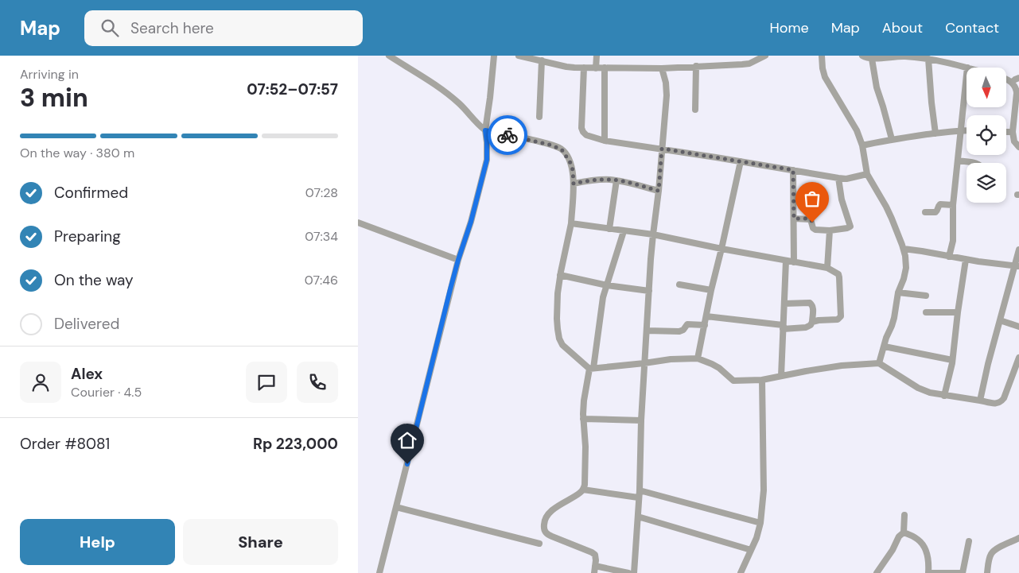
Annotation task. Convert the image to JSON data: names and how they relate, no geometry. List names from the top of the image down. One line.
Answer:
{"north":"bottom","page":{"header":"Map","search":"Search here","nav":["Home","Map","About","Contact"],"heading":["3 min","Arriving in","07:52–07:57"],"panel":["Alex","Courier · 4.5","Order #8081","Rp 223,000"],"bar":"On the way · 380 m","list":[["Confirmed","07:28"],["Preparing","07:34"],["On the way","07:46"],"Delivered"],"buttons":["Help","Share"]}}
